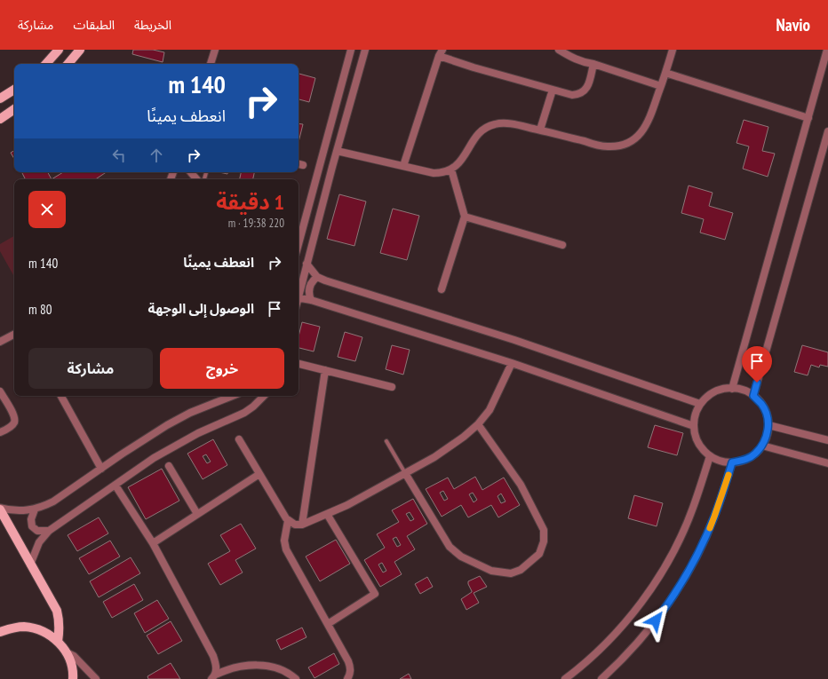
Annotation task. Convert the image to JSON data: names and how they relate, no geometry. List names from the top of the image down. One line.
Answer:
{"page":{"header":"Navio","nav":["الخريطة","الطبقات","مشاركة"],"turn":["140 m","انعطف يمينًا"],"heading":["1 دقيقة","220 m · 19:38"],"list":[{"name":"انعطف يمينًا","value":"140 m"},{"name":"الوصول إلى الوجهة","value":"80 m"}],"buttons":["خروج","مشاركة"]}}
